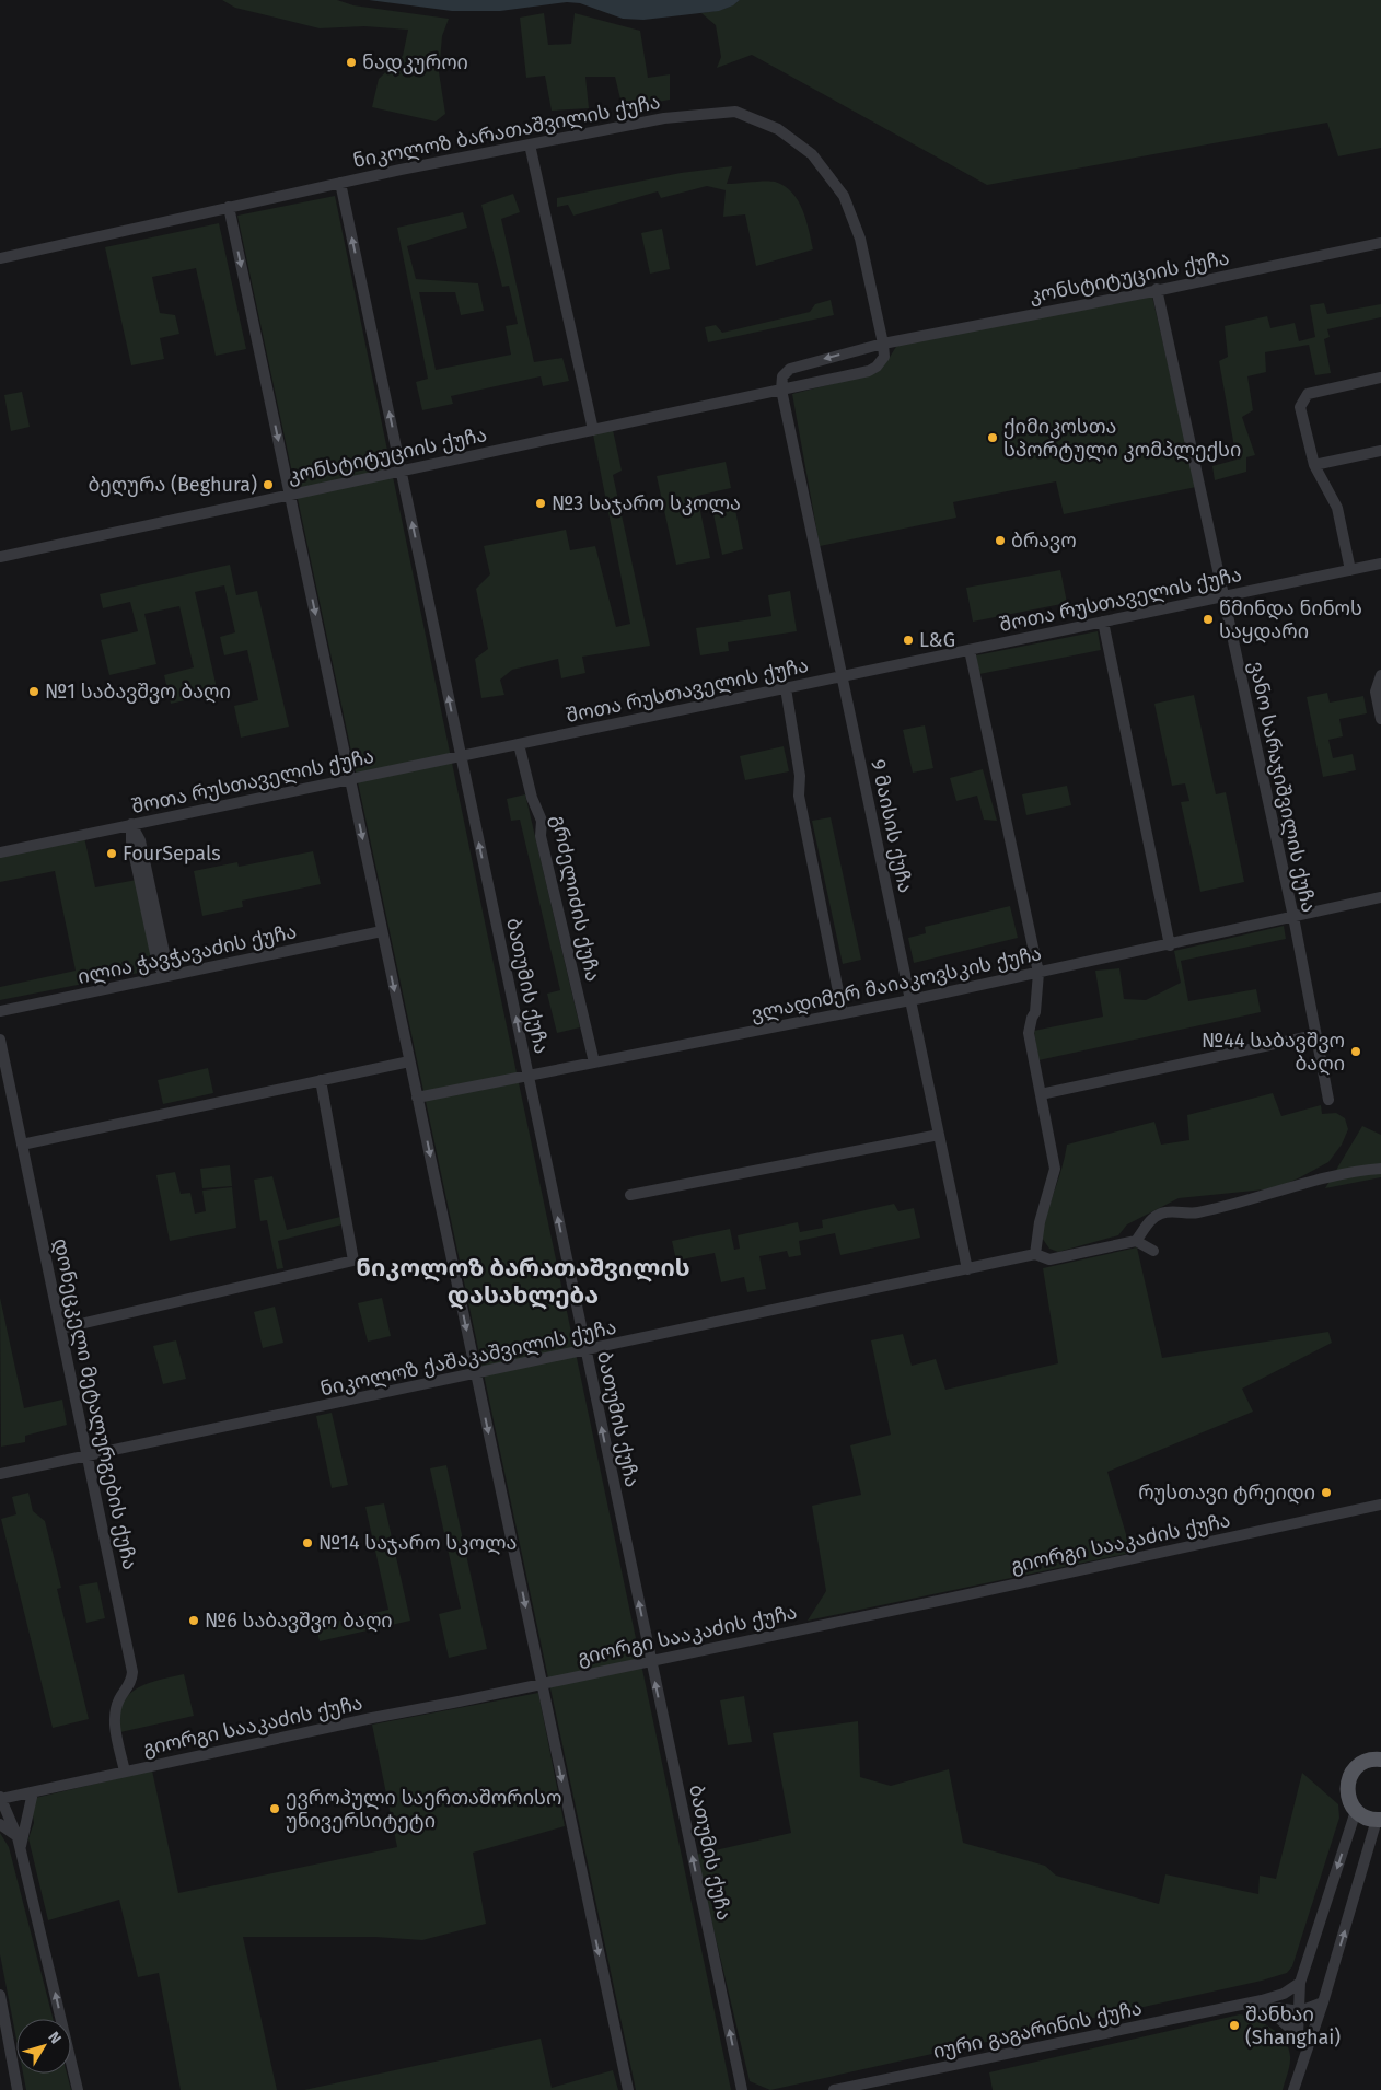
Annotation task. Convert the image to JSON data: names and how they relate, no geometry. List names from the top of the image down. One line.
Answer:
{"streets":{"street":["ნიკოლოზ ბარათაშვილის ქუჩა","კონსტიტუციის ქუჩა","შოთა რუსთაველის ქუჩა","ვანო სარაჯიშვილის ქუჩა","9 მაისის ქუჩა","გრძელიძის ქუჩა","ილია ჭავჭავაძის ქუჩა","ვლადიმერ მაიაკოვსკის ქუჩა","ბათუმის ქუჩა","ნიკოლოზ ქაშაკაშვილის ქუჩა","დონეცკელი მეტალურგების ქუჩა","გიორგი სააკაძის ქუჩა","იური გაგარინის ქუჩა"]},"crossings":[["ნიკოლოზ ბარათაშვილის ქუჩა","კონსტიტუციის ქუჩა"],["ნიკოლოზ ბარათაშვილის ქუჩა","ბათუმის ქუჩა"],["კონსტიტუციის ქუჩა","ვანო სარაჯიშვილის ქუჩა"],["კონსტიტუციის ქუჩა","9 მაისის ქუჩა"],["კონსტიტუციის ქუჩა","ბათუმის ქუჩა"],["შოთა რუსთაველის ქუჩა","ვანო სარაჯიშვილის ქუჩა"],["შოთა რუსთაველის ქუჩა","9 მაისის ქუჩა"],["შოთა რუსთაველის ქუჩა","გრძელიძის ქუჩა"],["შოთა რუსთაველის ქუჩა","ბათუმის ქუჩა"],["ვანო სარაჯიშვილის ქუჩა","ვლადიმერ მაიაკოვსკის ქუჩა"],["9 მაისის ქუჩა","ვლადიმერ მაიაკოვსკის ქუჩა"],["9 მაისის ქუჩა","ნიკოლოზ ქაშაკაშვილის ქუჩა"],["გრძელიძის ქუჩა","ვლადიმერ მაიაკოვსკის ქუჩა"],["ვლადიმერ მაიაკოვსკის ქუჩა","ბათუმის ქუჩა"],["ბათუმის ქუჩა","ნიკოლოზ ქაშაკაშვილის ქუჩა"],["ბათუმის ქუჩა","გიორგი სააკაძის ქუჩა"],["ნიკოლოზ ქაშაკაშვილის ქუჩა","დონეცკელი მეტალურგების ქუჩა"],["დონეცკელი მეტალურგების ქუჩა","გიორგი სააკაძის ქუჩა"]],"one_way":["ბათუმის ქუჩა"],"districts":["ნიკოლოზ ბარათაშვილის დასახლება"],"places":["ნადკუროი","ქიმიკოსთა სპორტული კომპლექსი","ბეღურა (Beghura)","№3 საჯარო სკოლა","ბრავო","წმინდა ნინოს საყდარი","L&G","№1 საბავშვო ბაღი","FourSepals","№44 საბავშვო ბაღი","რუსთავი ტრეიდი","№14 საჯარო სკოლა","№6 საბავშვო ბაღი","ევროპული საერთაშორისო უნივერსიტეტი","შანხაი (Shanghai)"],"north":"top right"}
